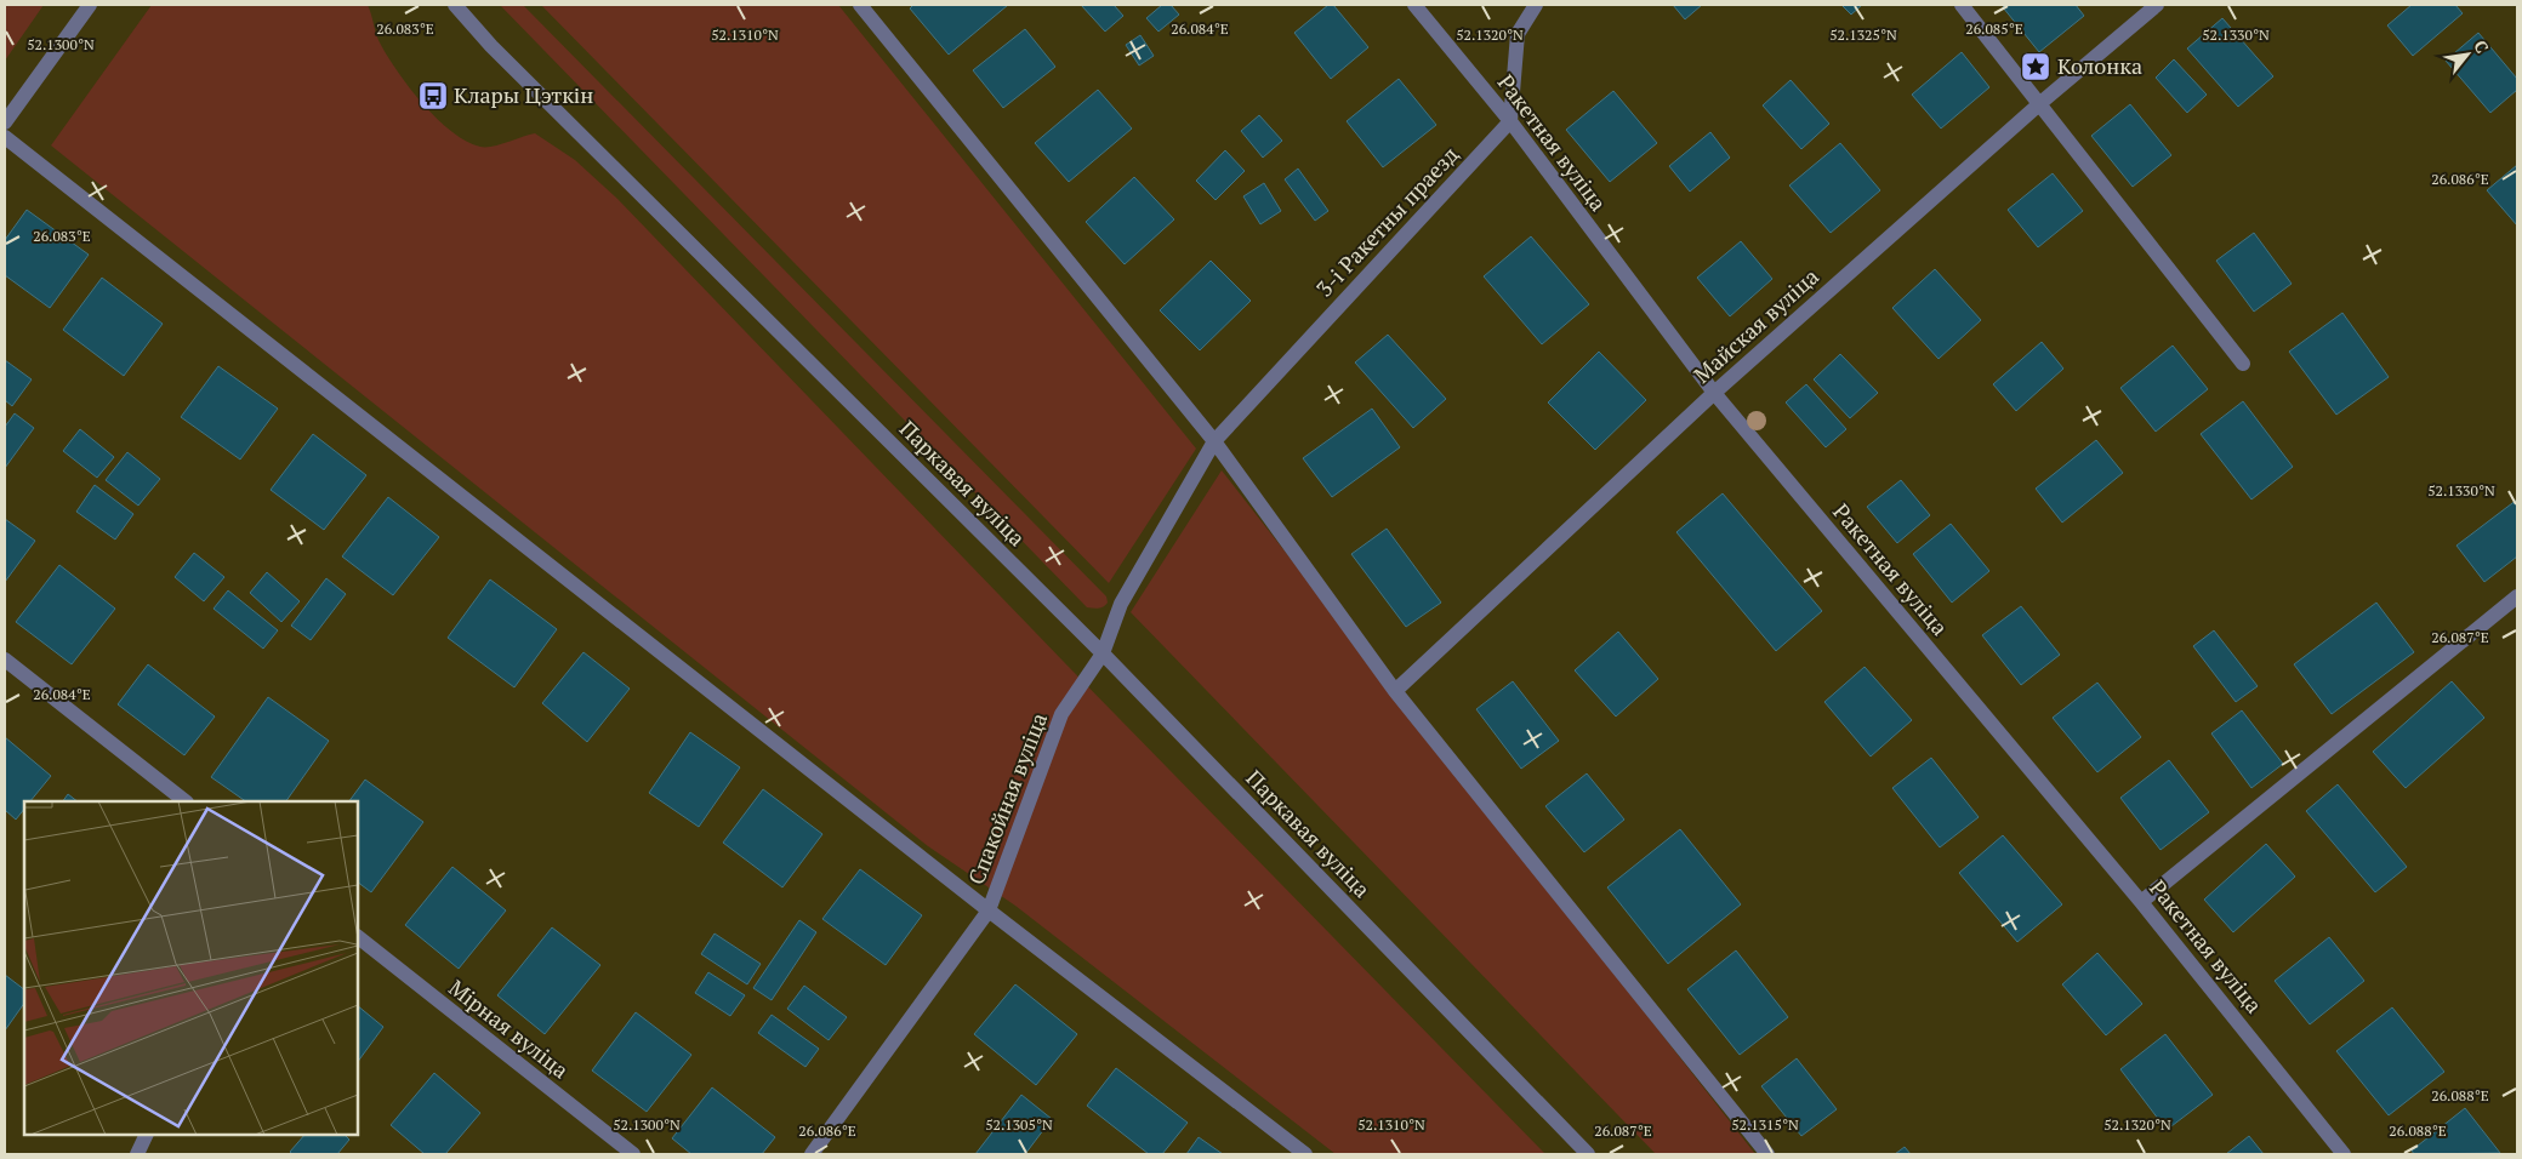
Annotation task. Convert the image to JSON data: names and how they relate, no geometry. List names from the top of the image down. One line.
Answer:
{"streets":{"street":["Ракетная вуліца","3-і Ракетны праезд","Майская вуліца","Паркавая вуліца","Спакойная вуліца","Мірная вуліца"]},"crossings":[["Ракетная вуліца","3-і Ракетны праезд"],["Ракетная вуліца","Майская вуліца"],["3-і Ракетны праезд","Спакойная вуліца"],["Паркавая вуліца","Спакойная вуліца"]],"places":{"place":["Колонка"],"bus stop":["Клары Цэткін"]},"north":"top right","coordinates":["26.083°E","26.084°E","26.085°E","52.1310°N","52.1325°N","52.1330°N","52.1320°N","52.1300°N","26.086°E","26.087°E","26.088°E","52.1305°N","52.1315°N"]}
